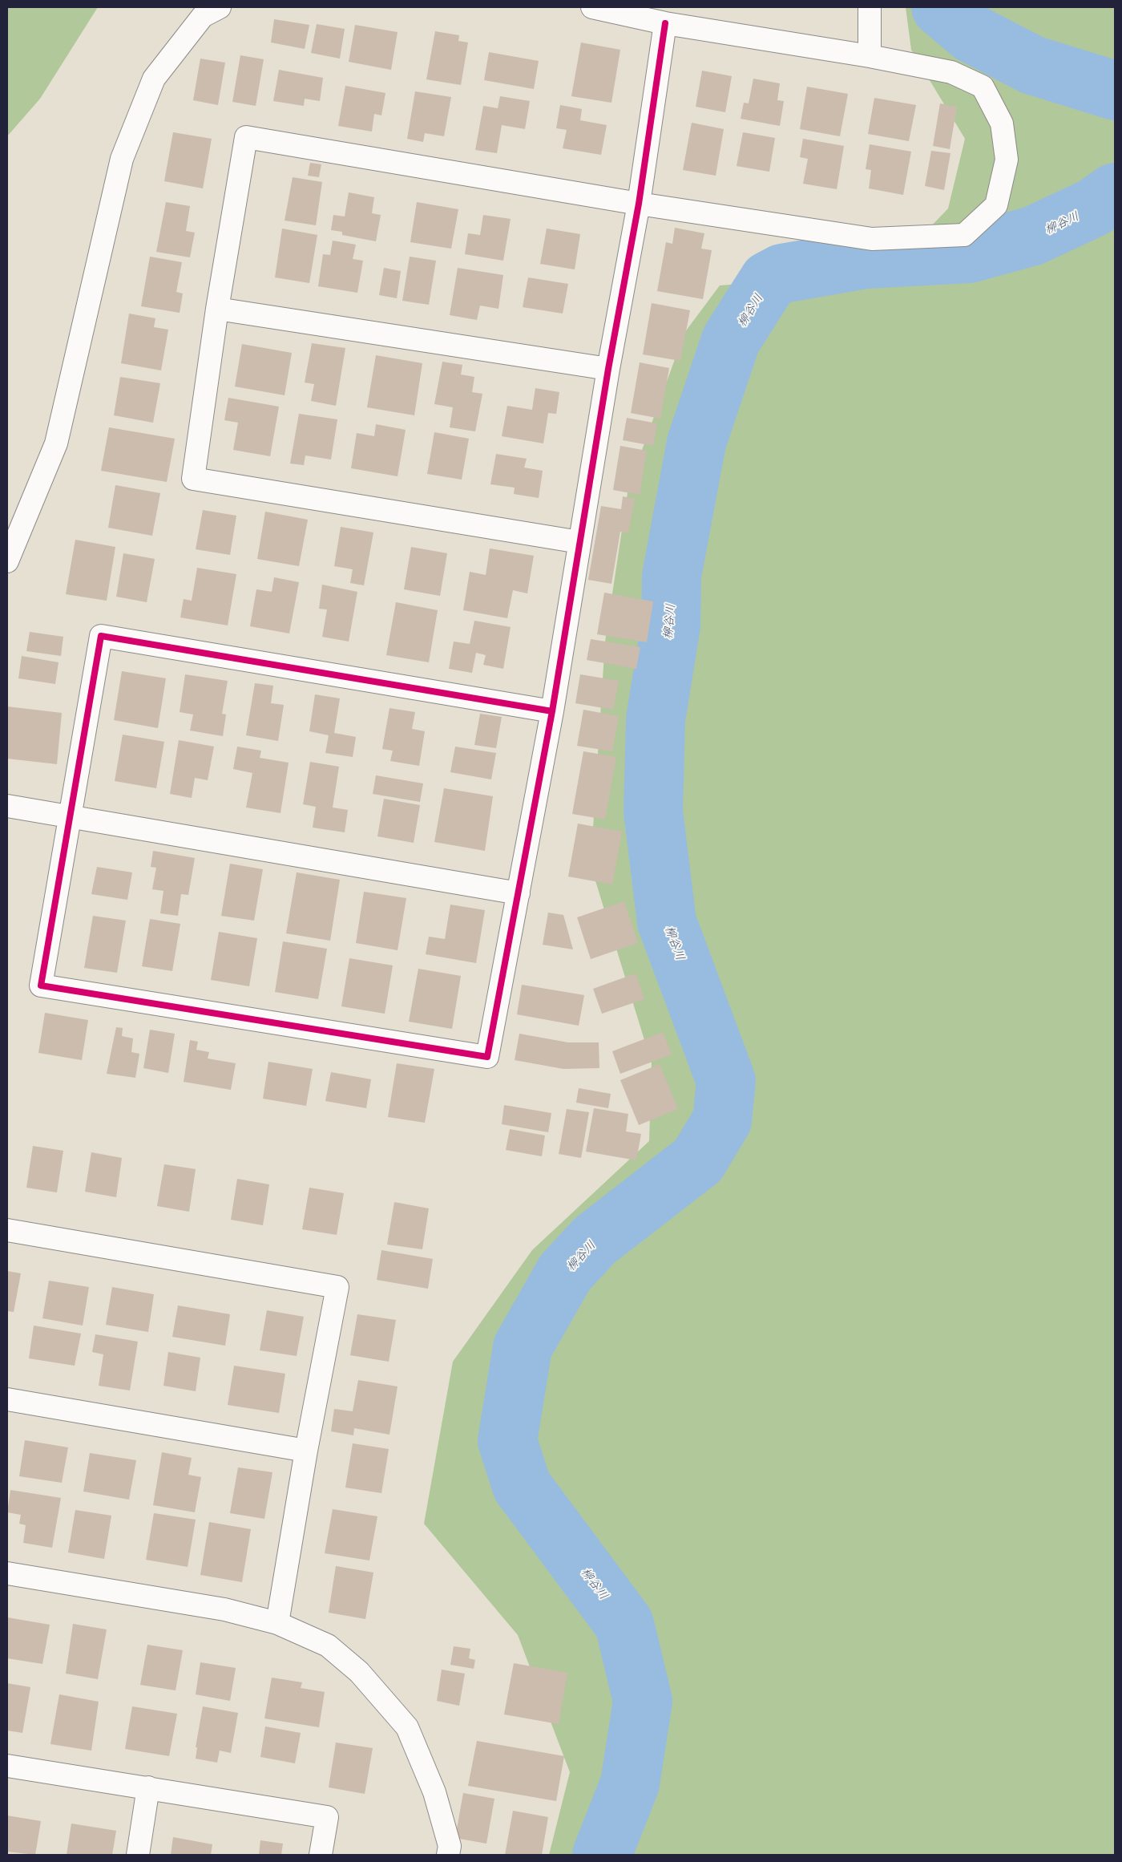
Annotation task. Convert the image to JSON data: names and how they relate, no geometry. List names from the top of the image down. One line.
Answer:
{"water":["柳谷川"]}
